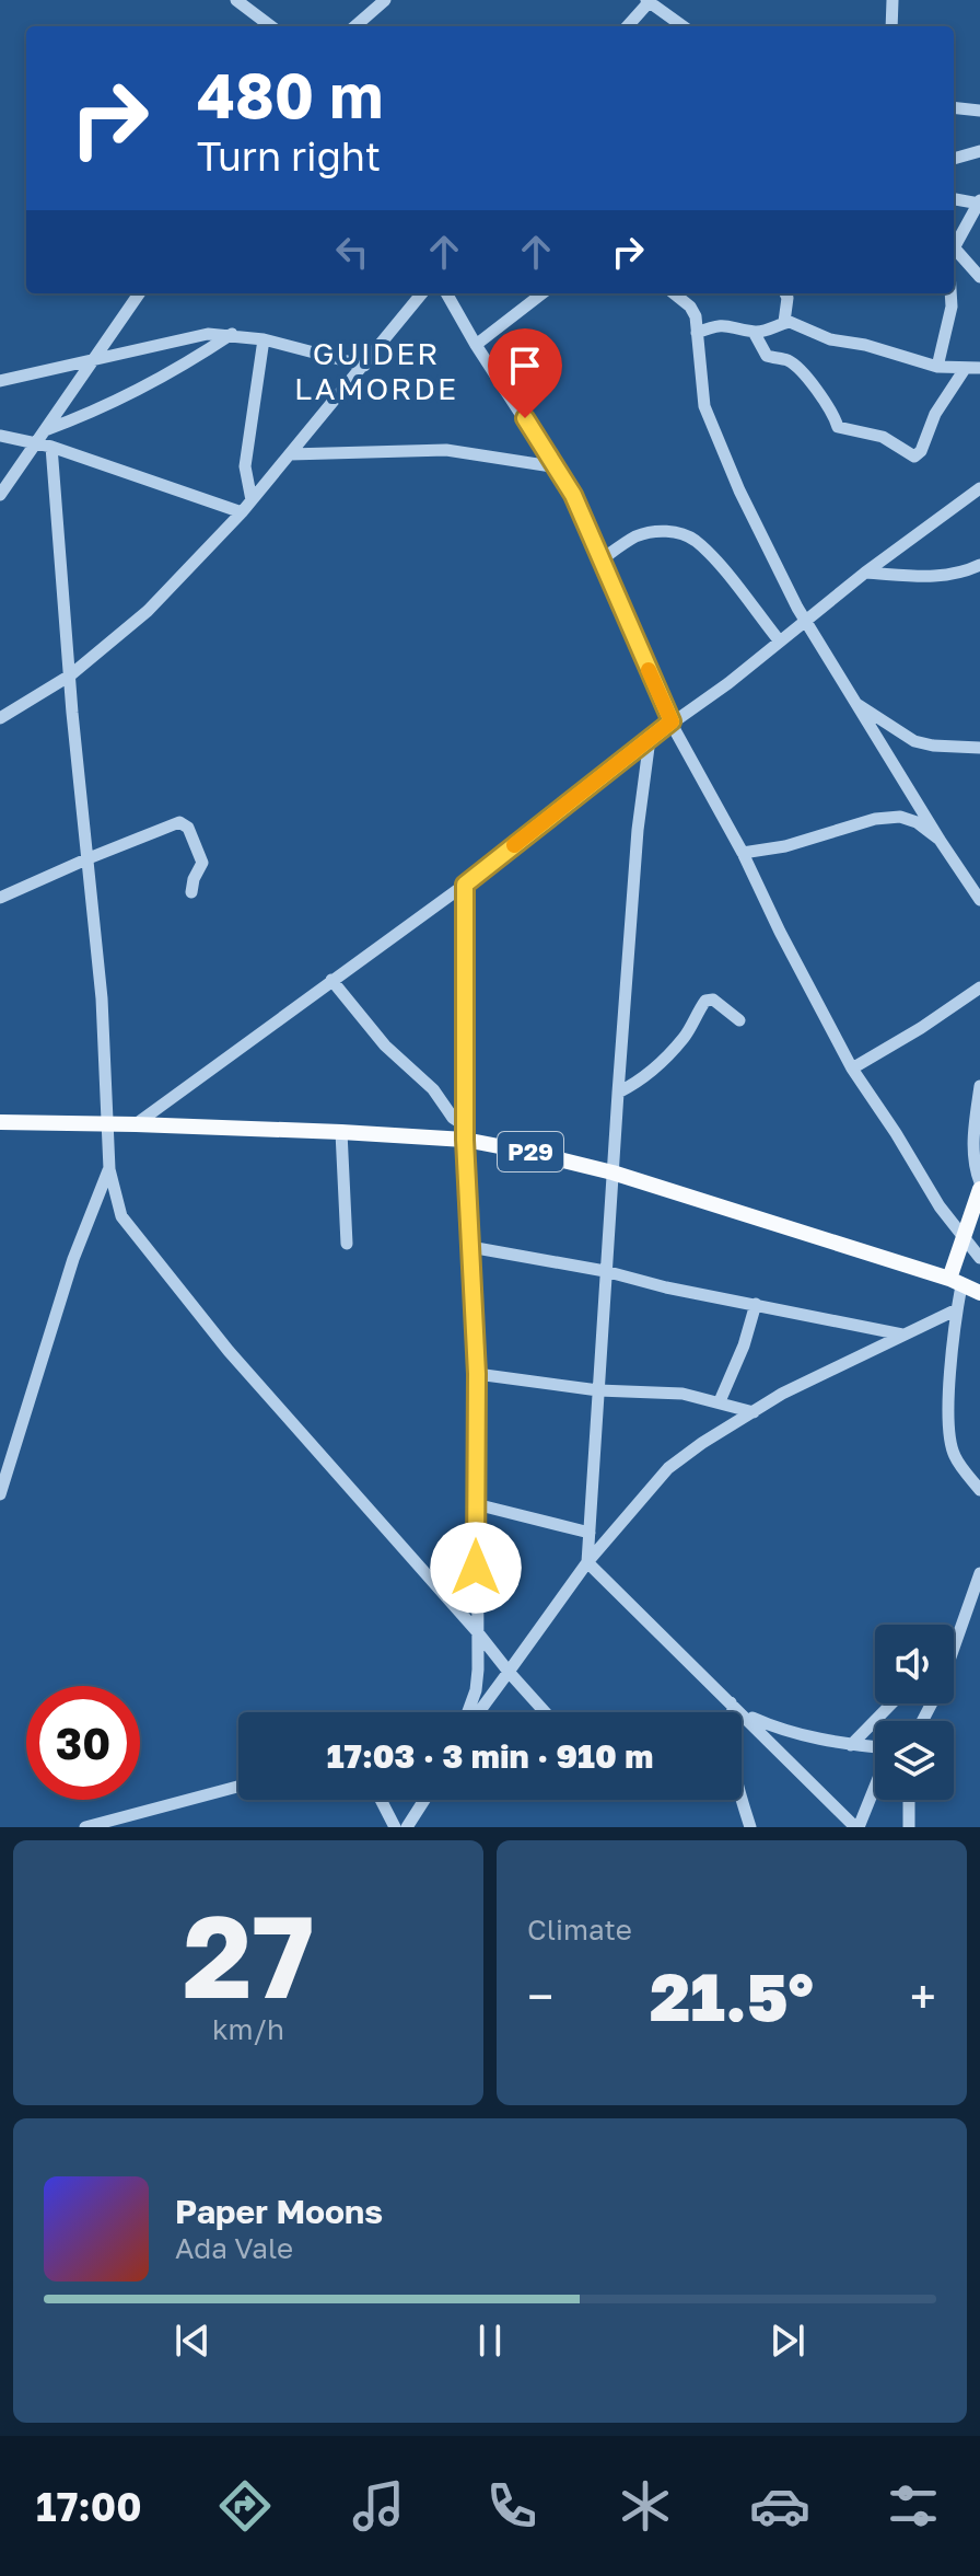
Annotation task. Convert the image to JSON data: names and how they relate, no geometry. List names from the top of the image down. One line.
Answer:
{"streets":{"main road":["P29"]},"districts":["GUIDER LAMORDE"],"page":{"turn":["480 m","Turn right"],"limit":"30","trip":"17:03 · 3 min · 910 m","tile":[["27","km/h"],"Climate"],"heat":["−","21.5°","+"],"song":["Paper Moons","Ada Vale"],"tabs":"17:00"}}
